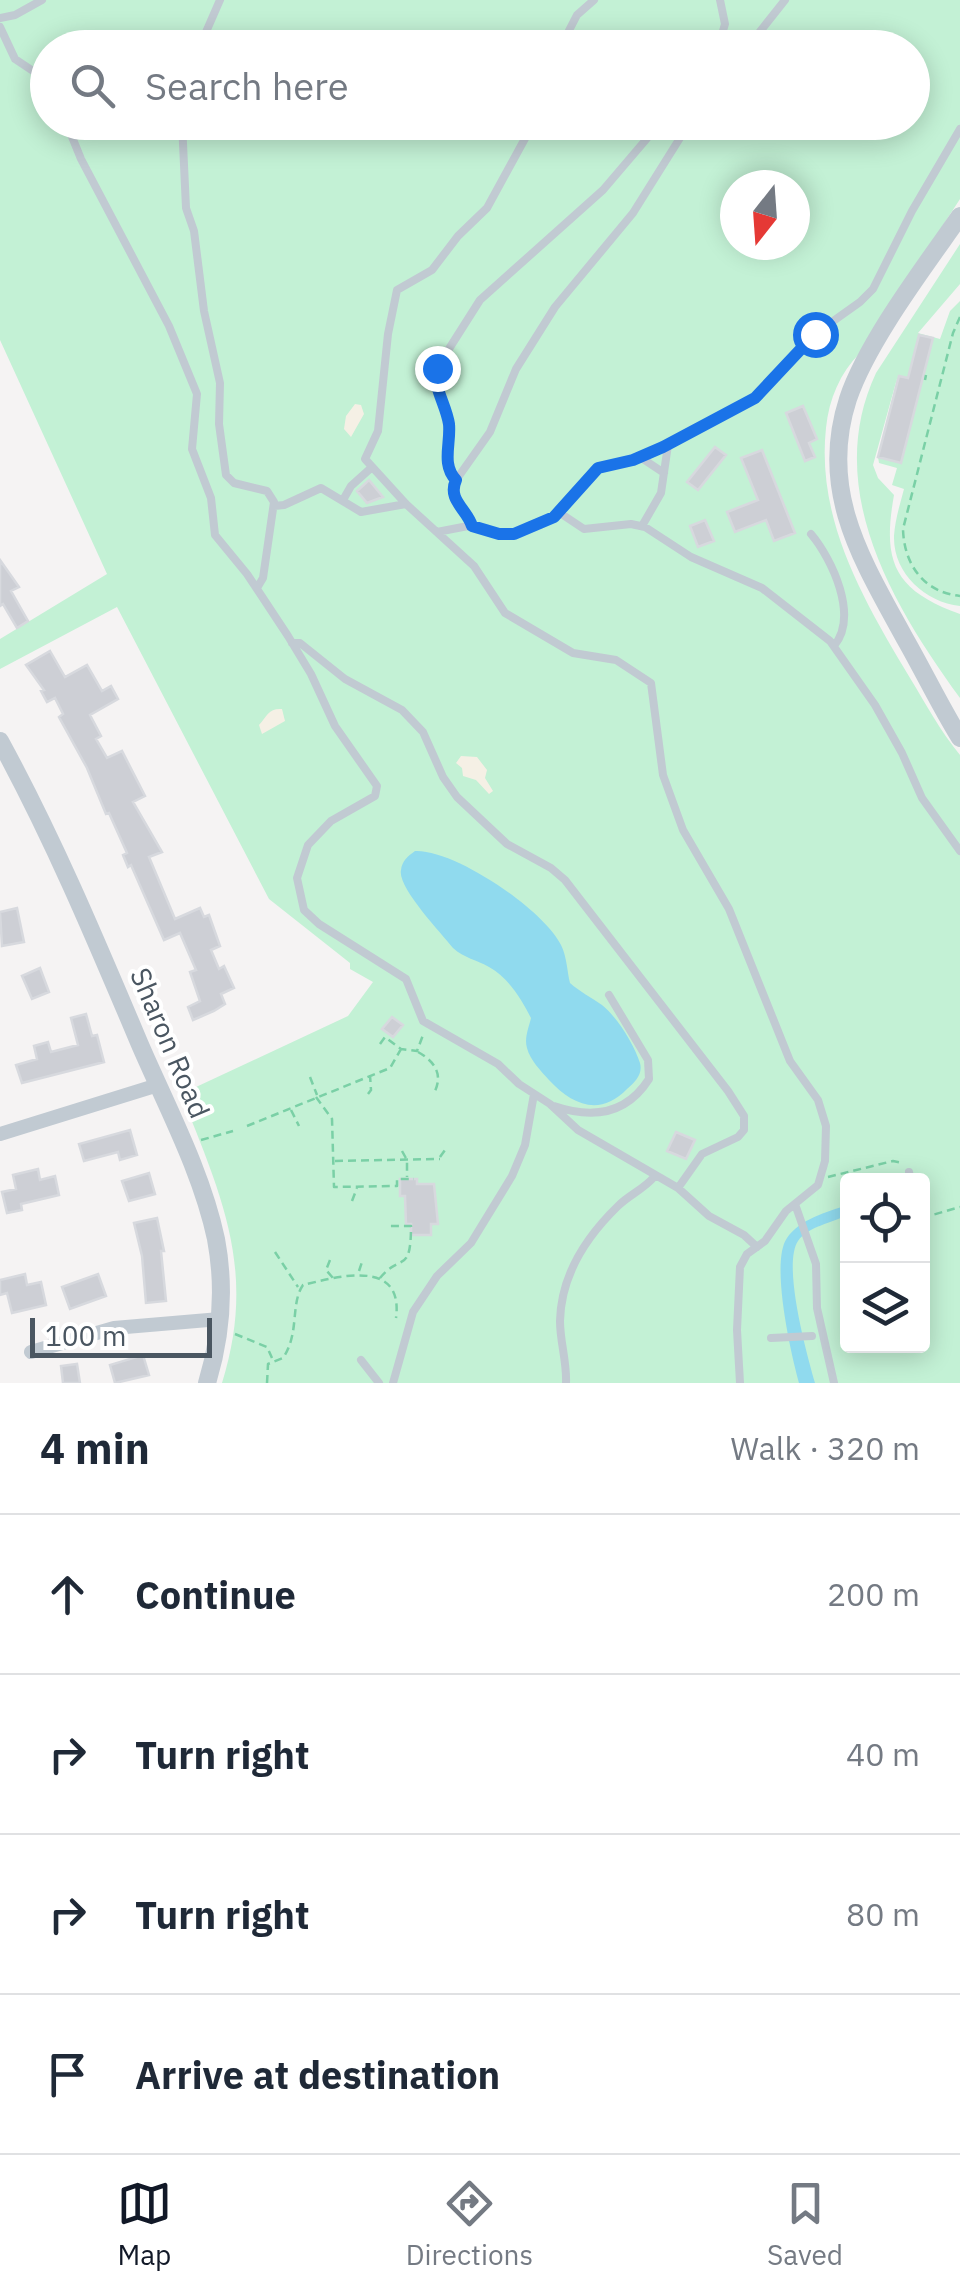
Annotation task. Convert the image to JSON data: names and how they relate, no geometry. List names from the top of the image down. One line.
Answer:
{"streets":{"street":["Sharon Road"]},"scale_bar":"100 m","north":"bottom","page":{"search":"Search here","scale":"100 m","heading":["4 min","Walk · 320 m"],"list":[["Continue","200 m"],["Turn right","40 m"],["Turn right","80 m"],"Arrive at destination"],"nav":["Map","Directions","Saved"]}}
